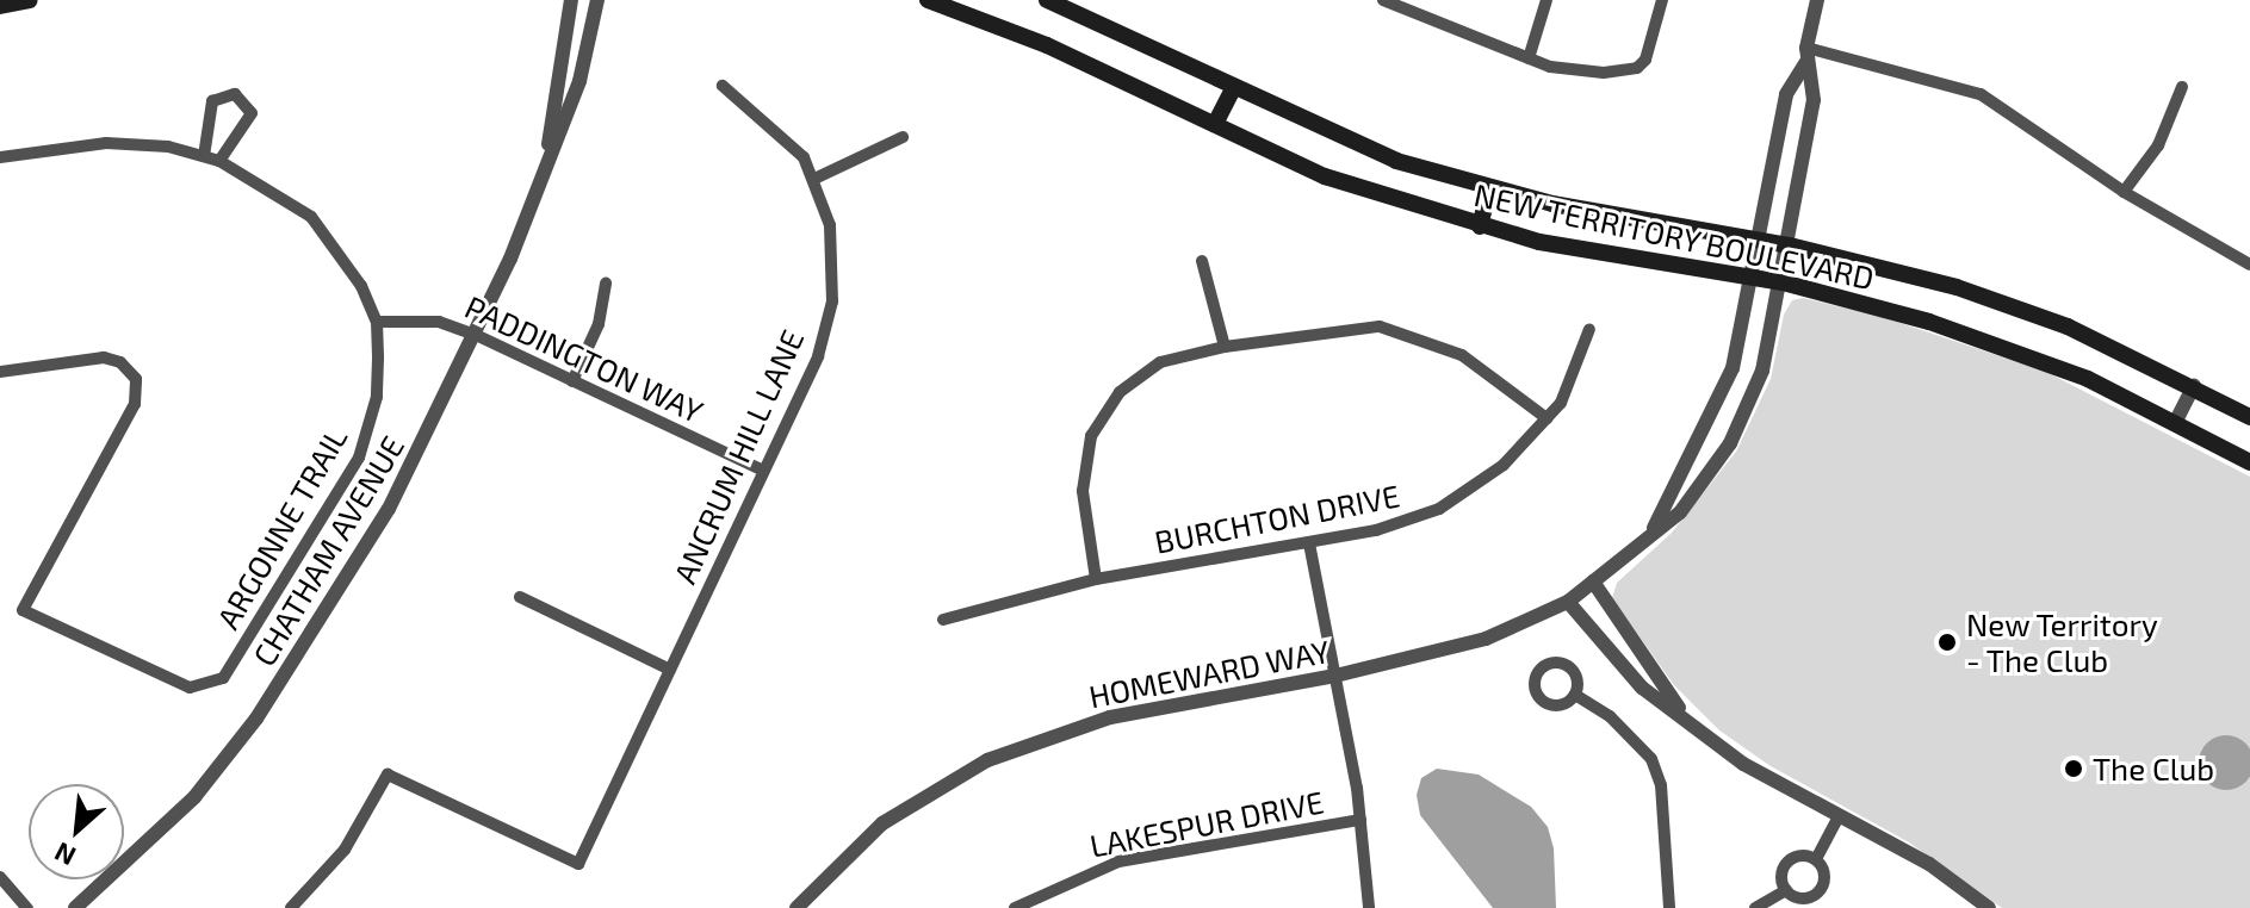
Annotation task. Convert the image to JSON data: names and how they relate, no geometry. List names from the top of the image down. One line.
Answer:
{"streets":{"main road":["NEW TERRITORY BOULEVARD"],"street":["PADDINGTON WAY","ANCRUM HILL LANE","BURCHTON DRIVE","ARGONNE TRAIL","CHATHAM AVENUE","HOMEWARD WAY","LAKESPUR DRIVE"]},"crossings":[["NEW TERRITORY BOULEVARD","HOMEWARD WAY"],["PADDINGTON WAY","ANCRUM HILL LANE"],["PADDINGTON WAY","ARGONNE TRAIL"],["PADDINGTON WAY","CHATHAM AVENUE"]],"places":["New Territory - The Club","The Club"],"north":"bottom left"}
